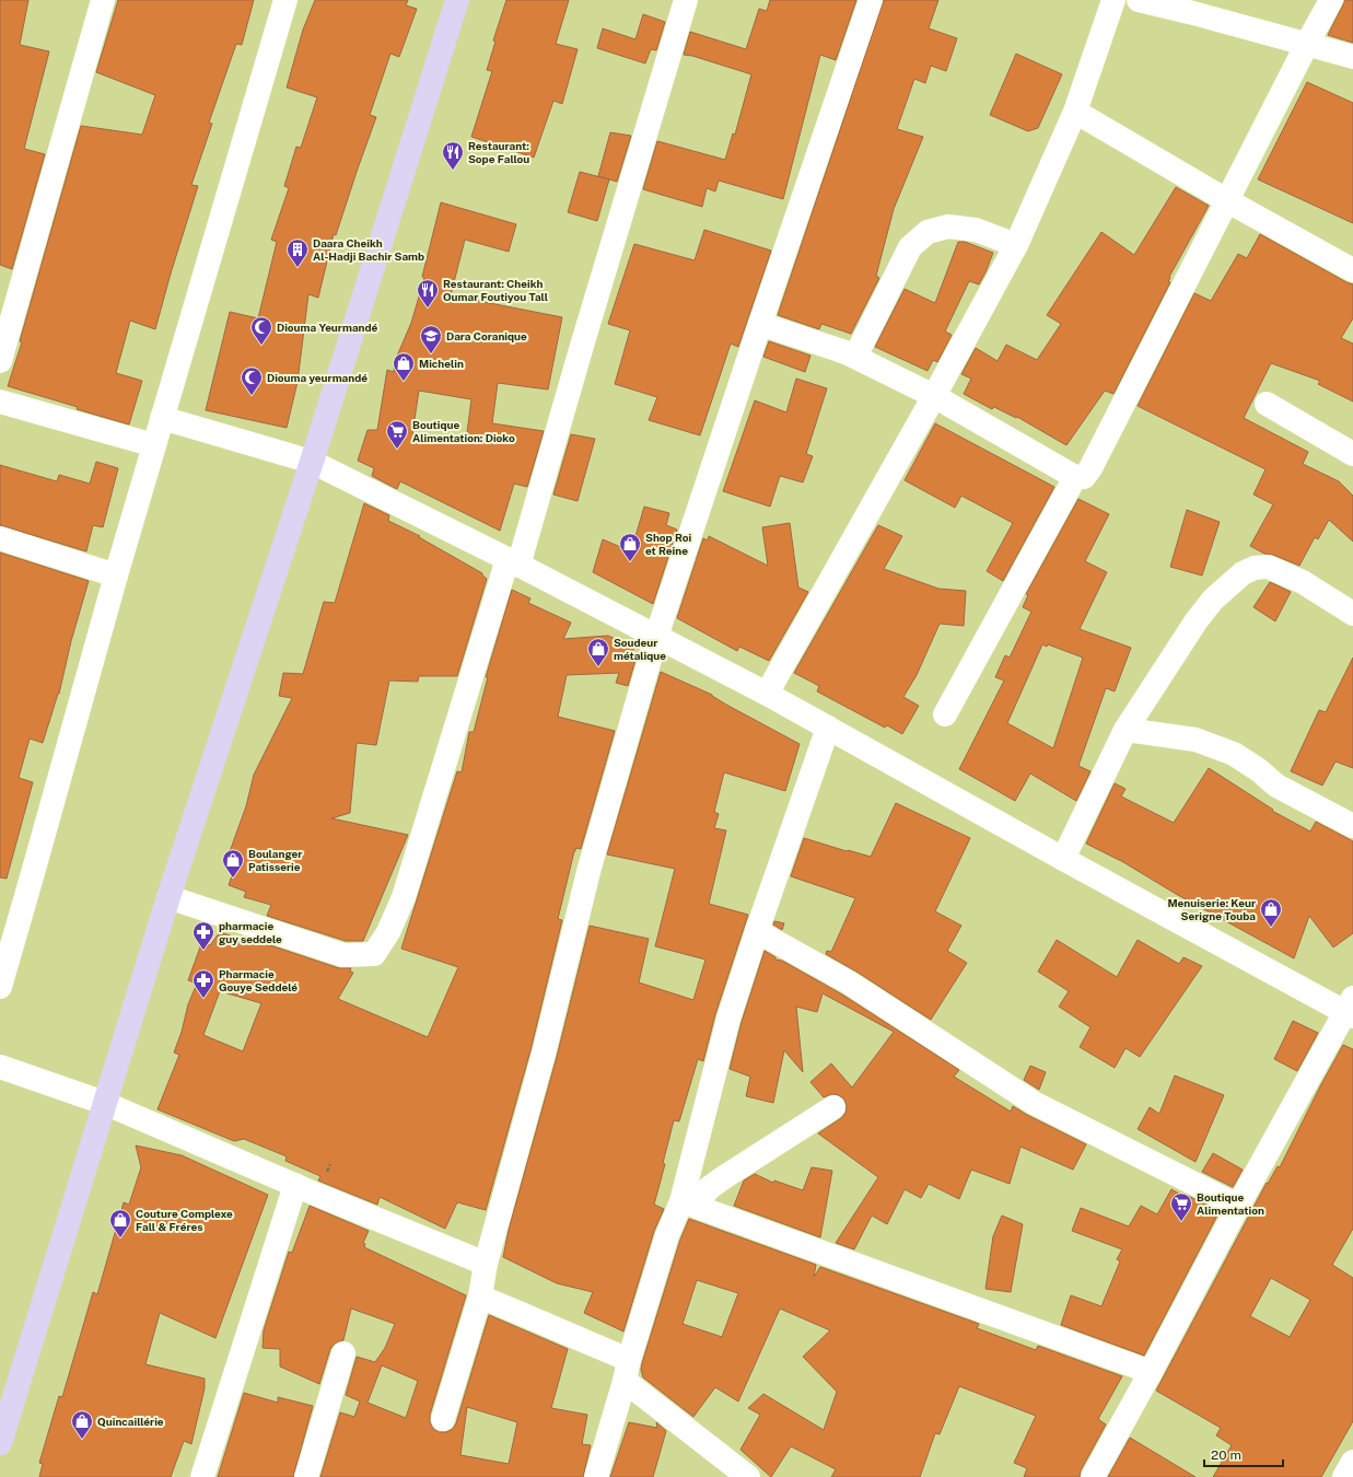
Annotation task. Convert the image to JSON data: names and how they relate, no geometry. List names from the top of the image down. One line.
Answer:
{"places":{"restaurant":["Restaurant: Sope Fallou","Restaurant: Cheikh Oumar Foutiyou Tall"],"building":["Daara Cheikh Al-Hadji Bachir Samb"],"mosque":["Diouma Yeurmandé","Diouma yeurmandé"],"school or university":["Dara Coranique"],"shop":["Michelin","Shop Roi et Reine","Soudeur métalique","Boulanger Patisserie","Menuiserie: Keur Serigne Touba","Couture Complexe Fall & Fréres","Quincaillérie"],"supermarket":["Boutique Alimentation: Dioko","Boutique Alimentation"],"pharmacy":["pharmacie guy seddele","Pharmacie Gouye Seddelé"]},"scale_bar":"20 m"}
